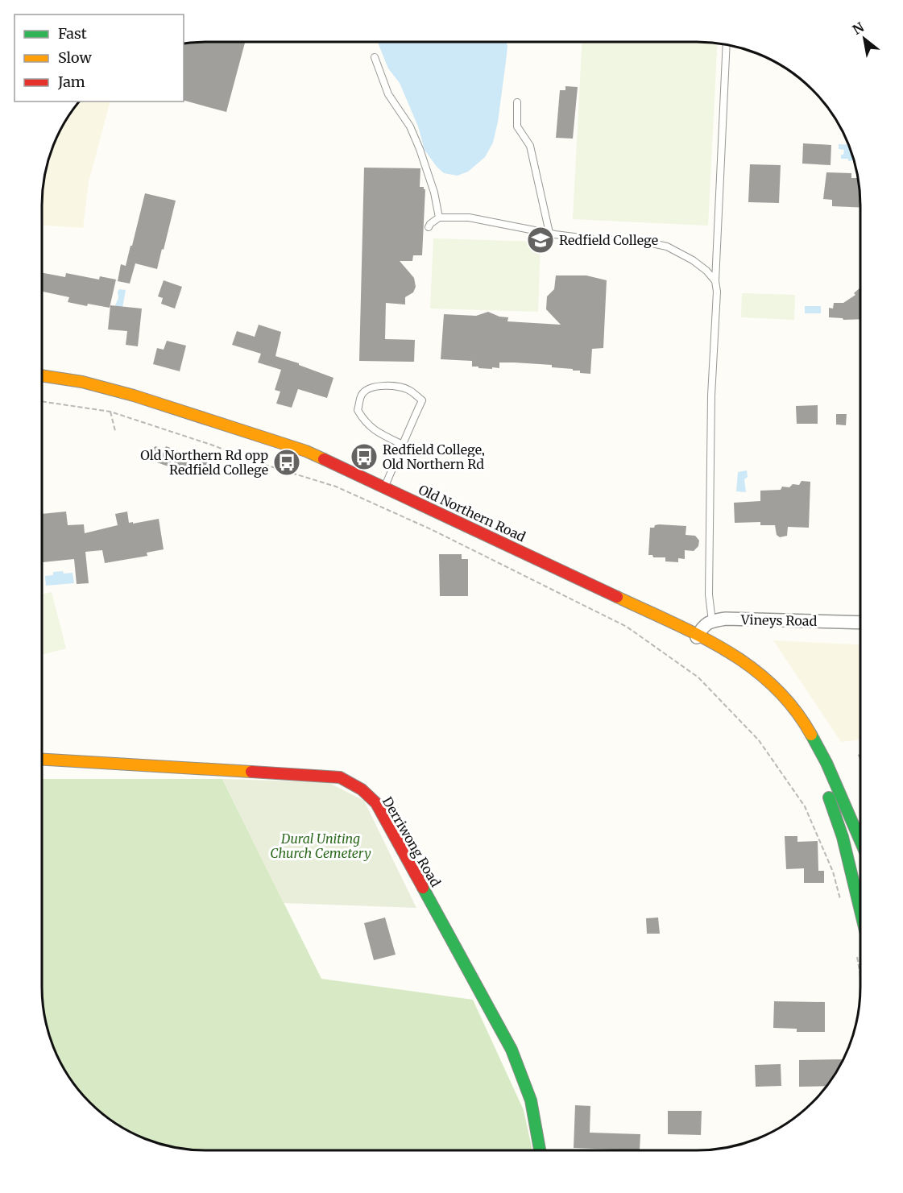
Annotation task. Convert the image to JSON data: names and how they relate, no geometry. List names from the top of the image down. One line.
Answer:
{"streets":{"main road":["Old Northern Road","Derriwong Road"],"street":["Vineys Road"]},"parks":["Dural Uniting Church Cemetery"],"places":{"school or university":["Redfield College"],"bus stop":["Redfield College, Old Northern Rd","Old Northern Rd opp Redfield College"]},"legend":["Fast","Slow","Jam"],"north":"top left"}
